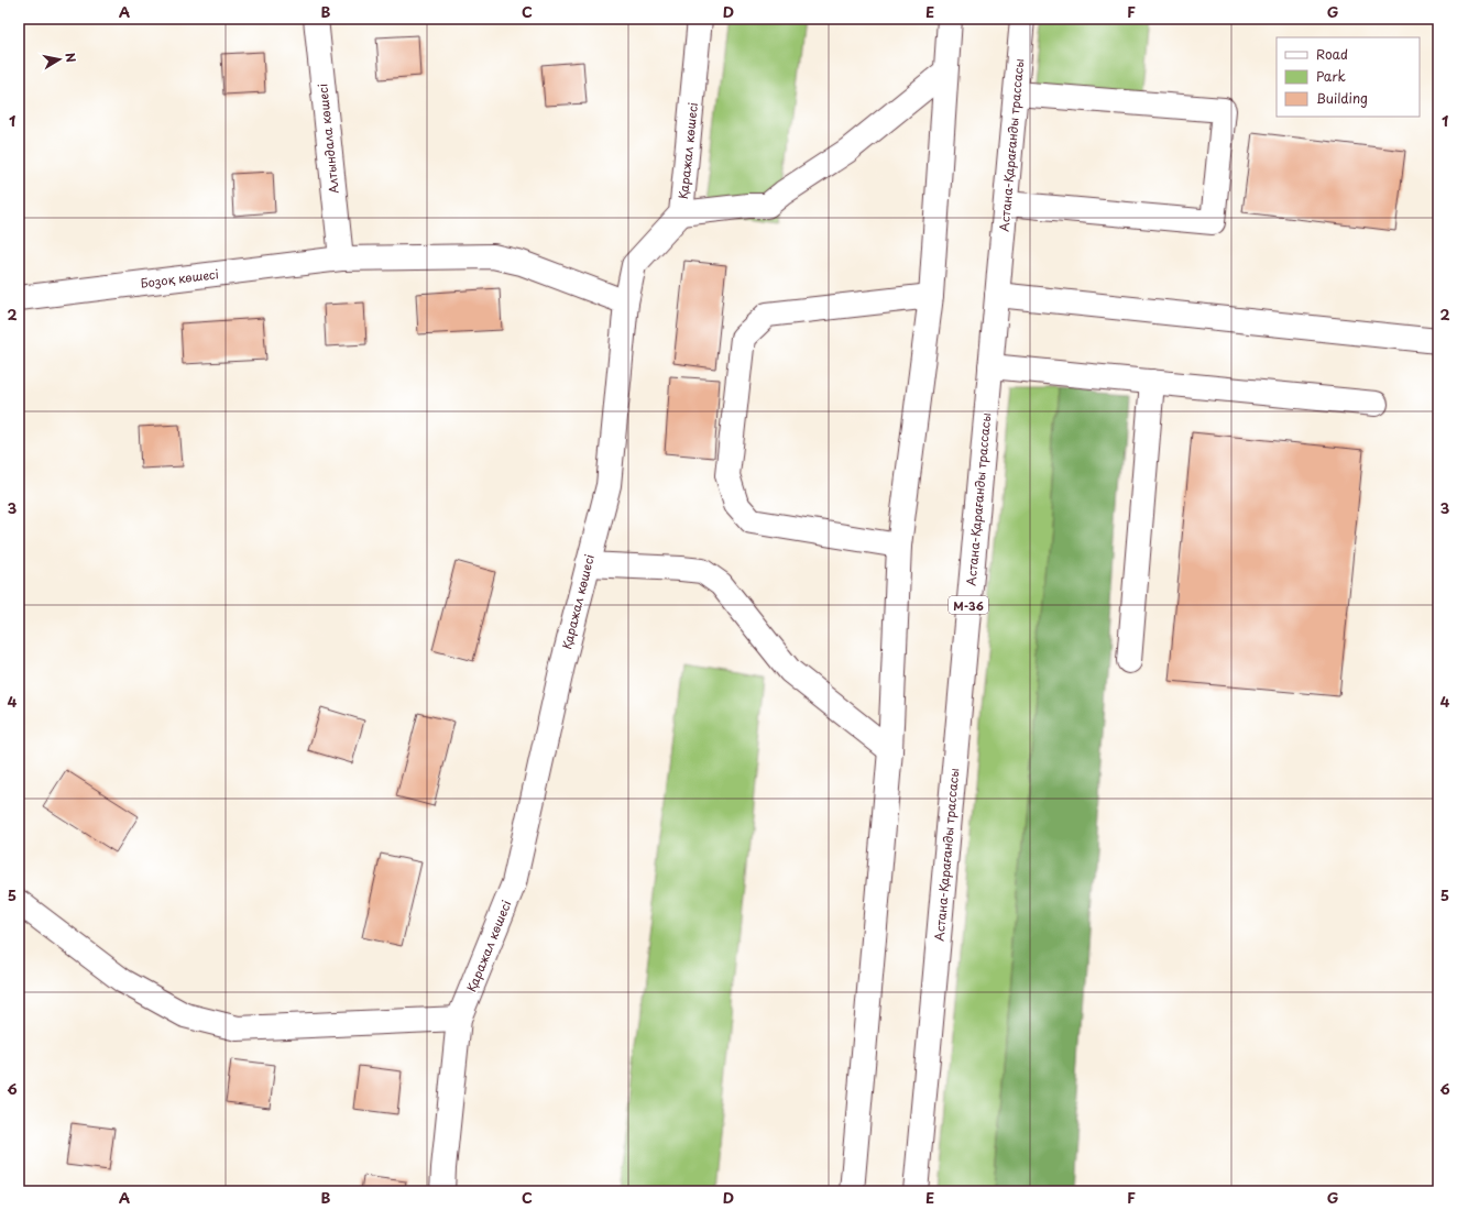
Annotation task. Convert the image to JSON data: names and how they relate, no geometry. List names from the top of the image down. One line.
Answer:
{"streets":{"street":["Алтындала көшесі","Астана-Қарағанды трассасы","Қаражал көшесі","Бозоқ көшесі","M-36"]},"crossings":[["Алтындала көшесі","Бозоқ көшесі"],["Қаражал көшесі","Бозоқ көшесі"]],"legend":["Road","Park","Building"],"north":"right","grid":{"columns":["A","B","C","D","E","F","G"],"rows":["1","2","3","4","5","6"]}}
